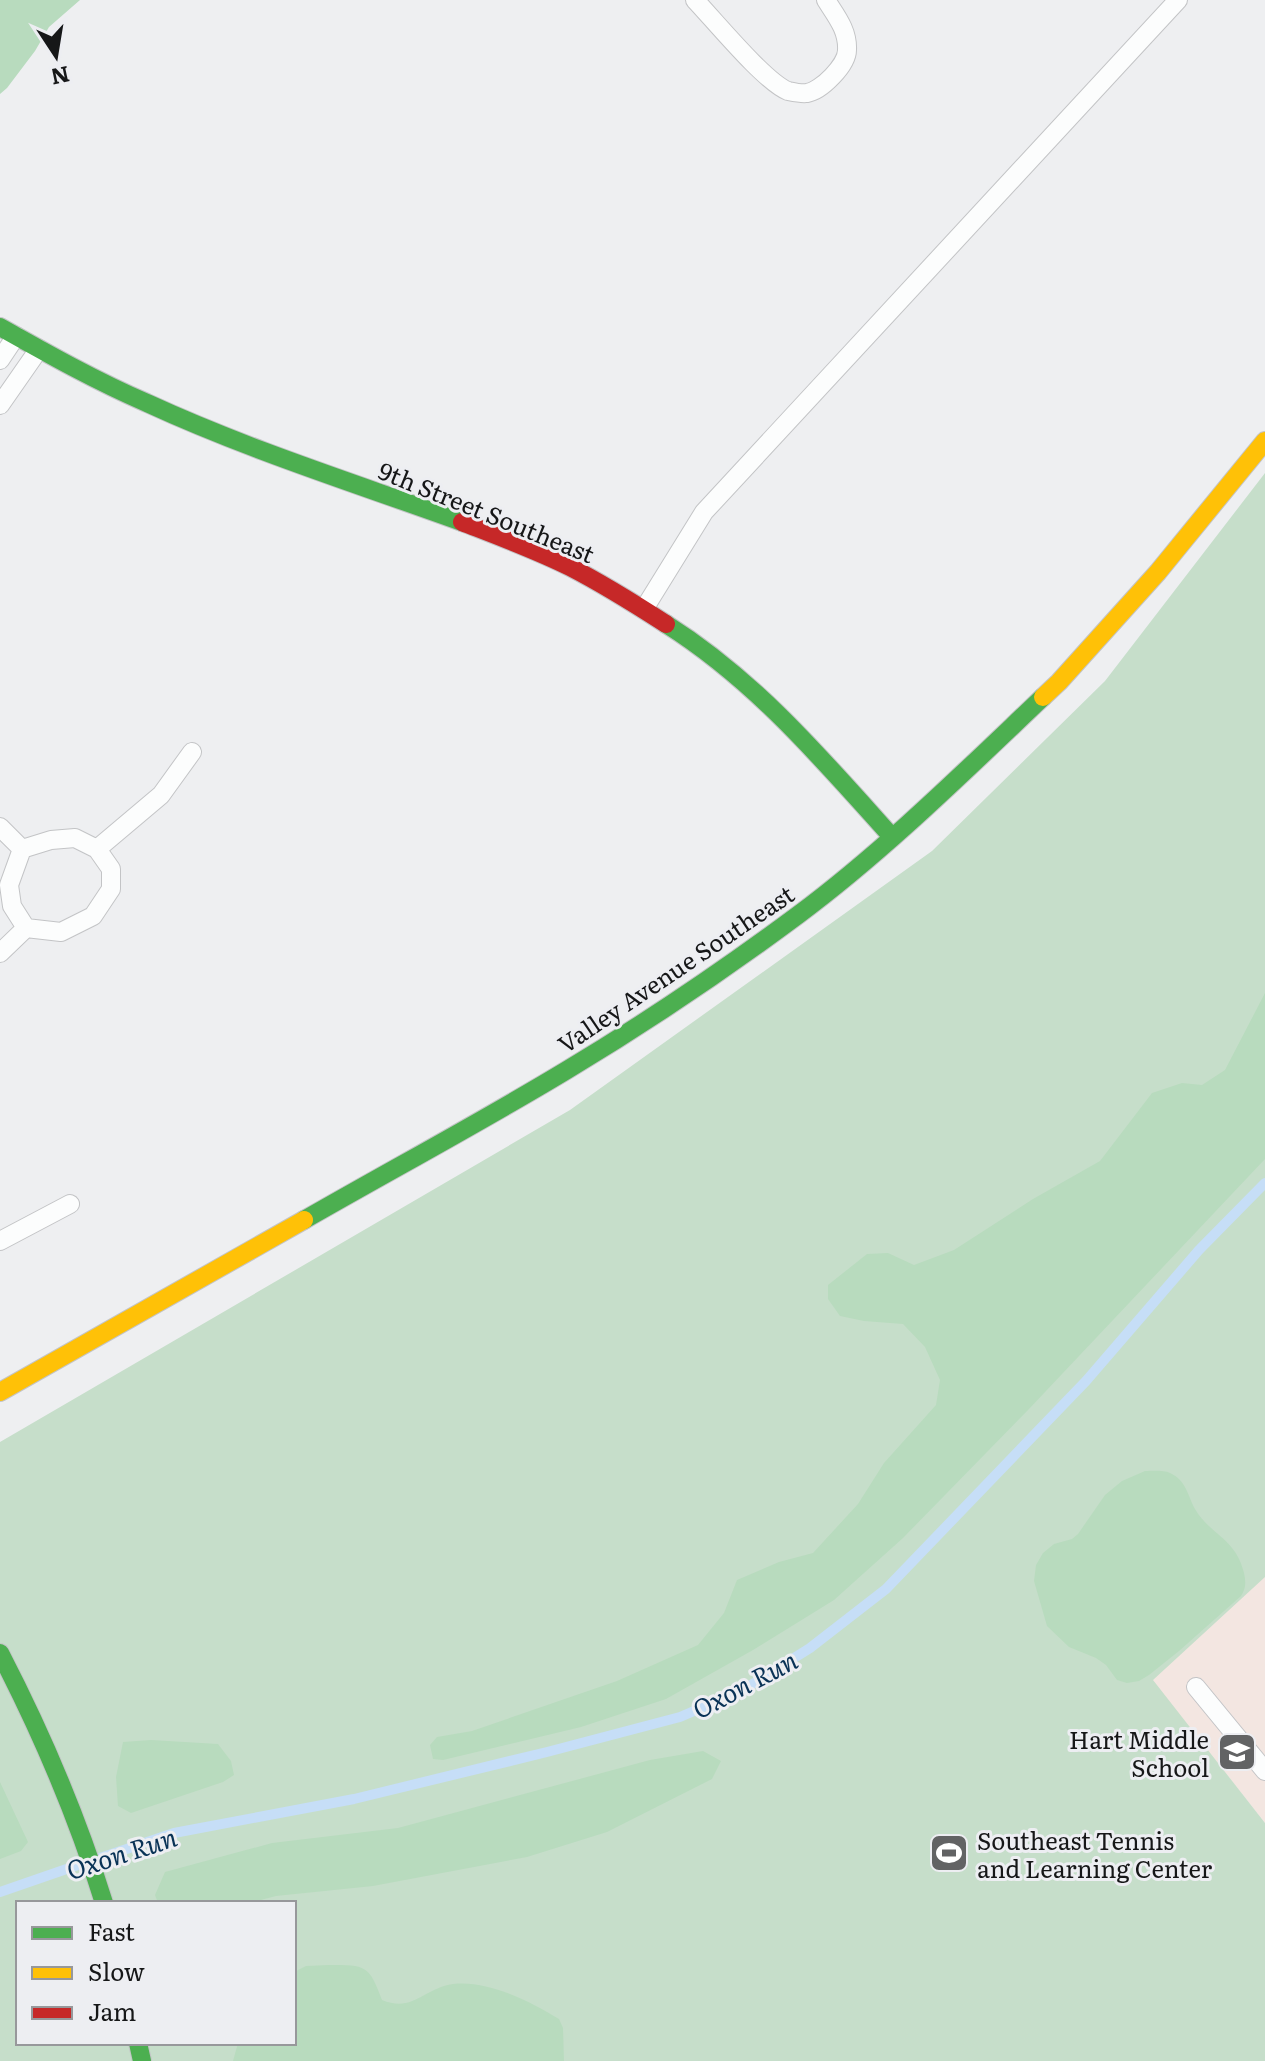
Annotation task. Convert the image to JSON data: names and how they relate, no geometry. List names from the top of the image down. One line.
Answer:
{"streets":{"street":["9th Street Southeast","Valley Avenue Southeast"]},"crossings":[["9th Street Southeast","Valley Avenue Southeast"]],"water":["Oxon Run"],"places":{"school or university":["Hart Middle School"],"sports":["Southeast Tennis and Learning Center"]},"legend":["Fast","Slow","Jam"],"north":"bottom"}
